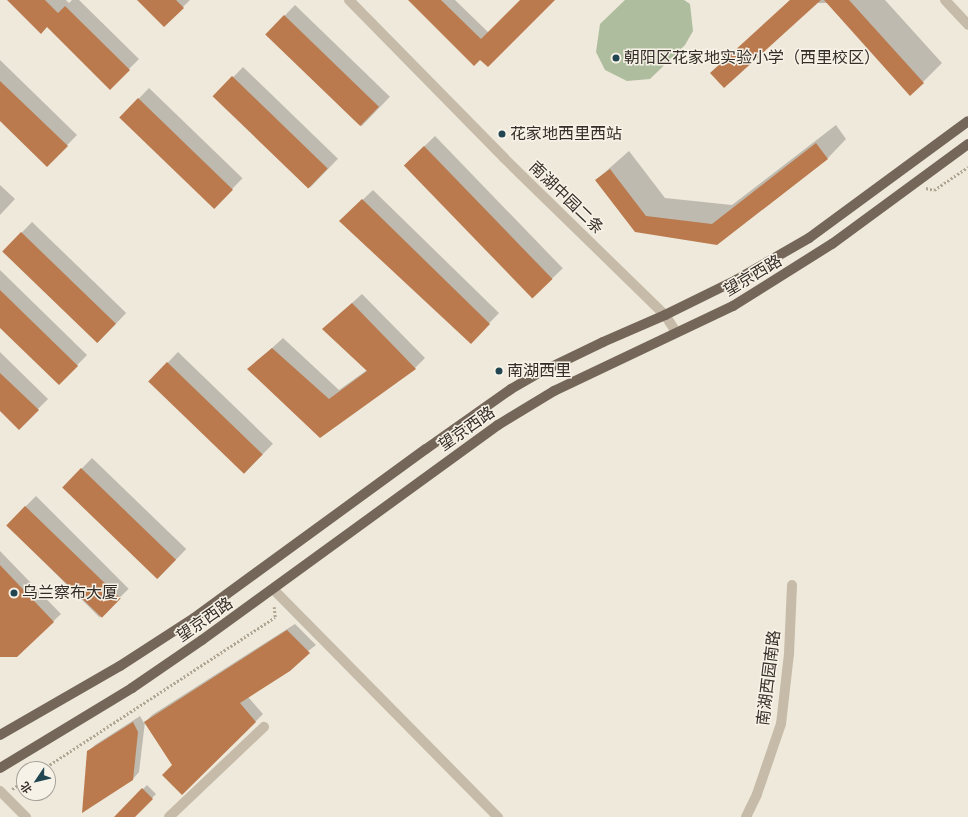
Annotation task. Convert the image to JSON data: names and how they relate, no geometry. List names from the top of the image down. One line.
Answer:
{"streets":{"main road":["望京西路"],"street":["南湖中园二条","南湖西园南路"]},"crossings":[["南湖中园二条","望京西路"]],"places":["朝阳区花家地实验小学（西里校区）","花家地西里西站","南湖西里","乌兰察布大厦"],"north":"bottom left"}
